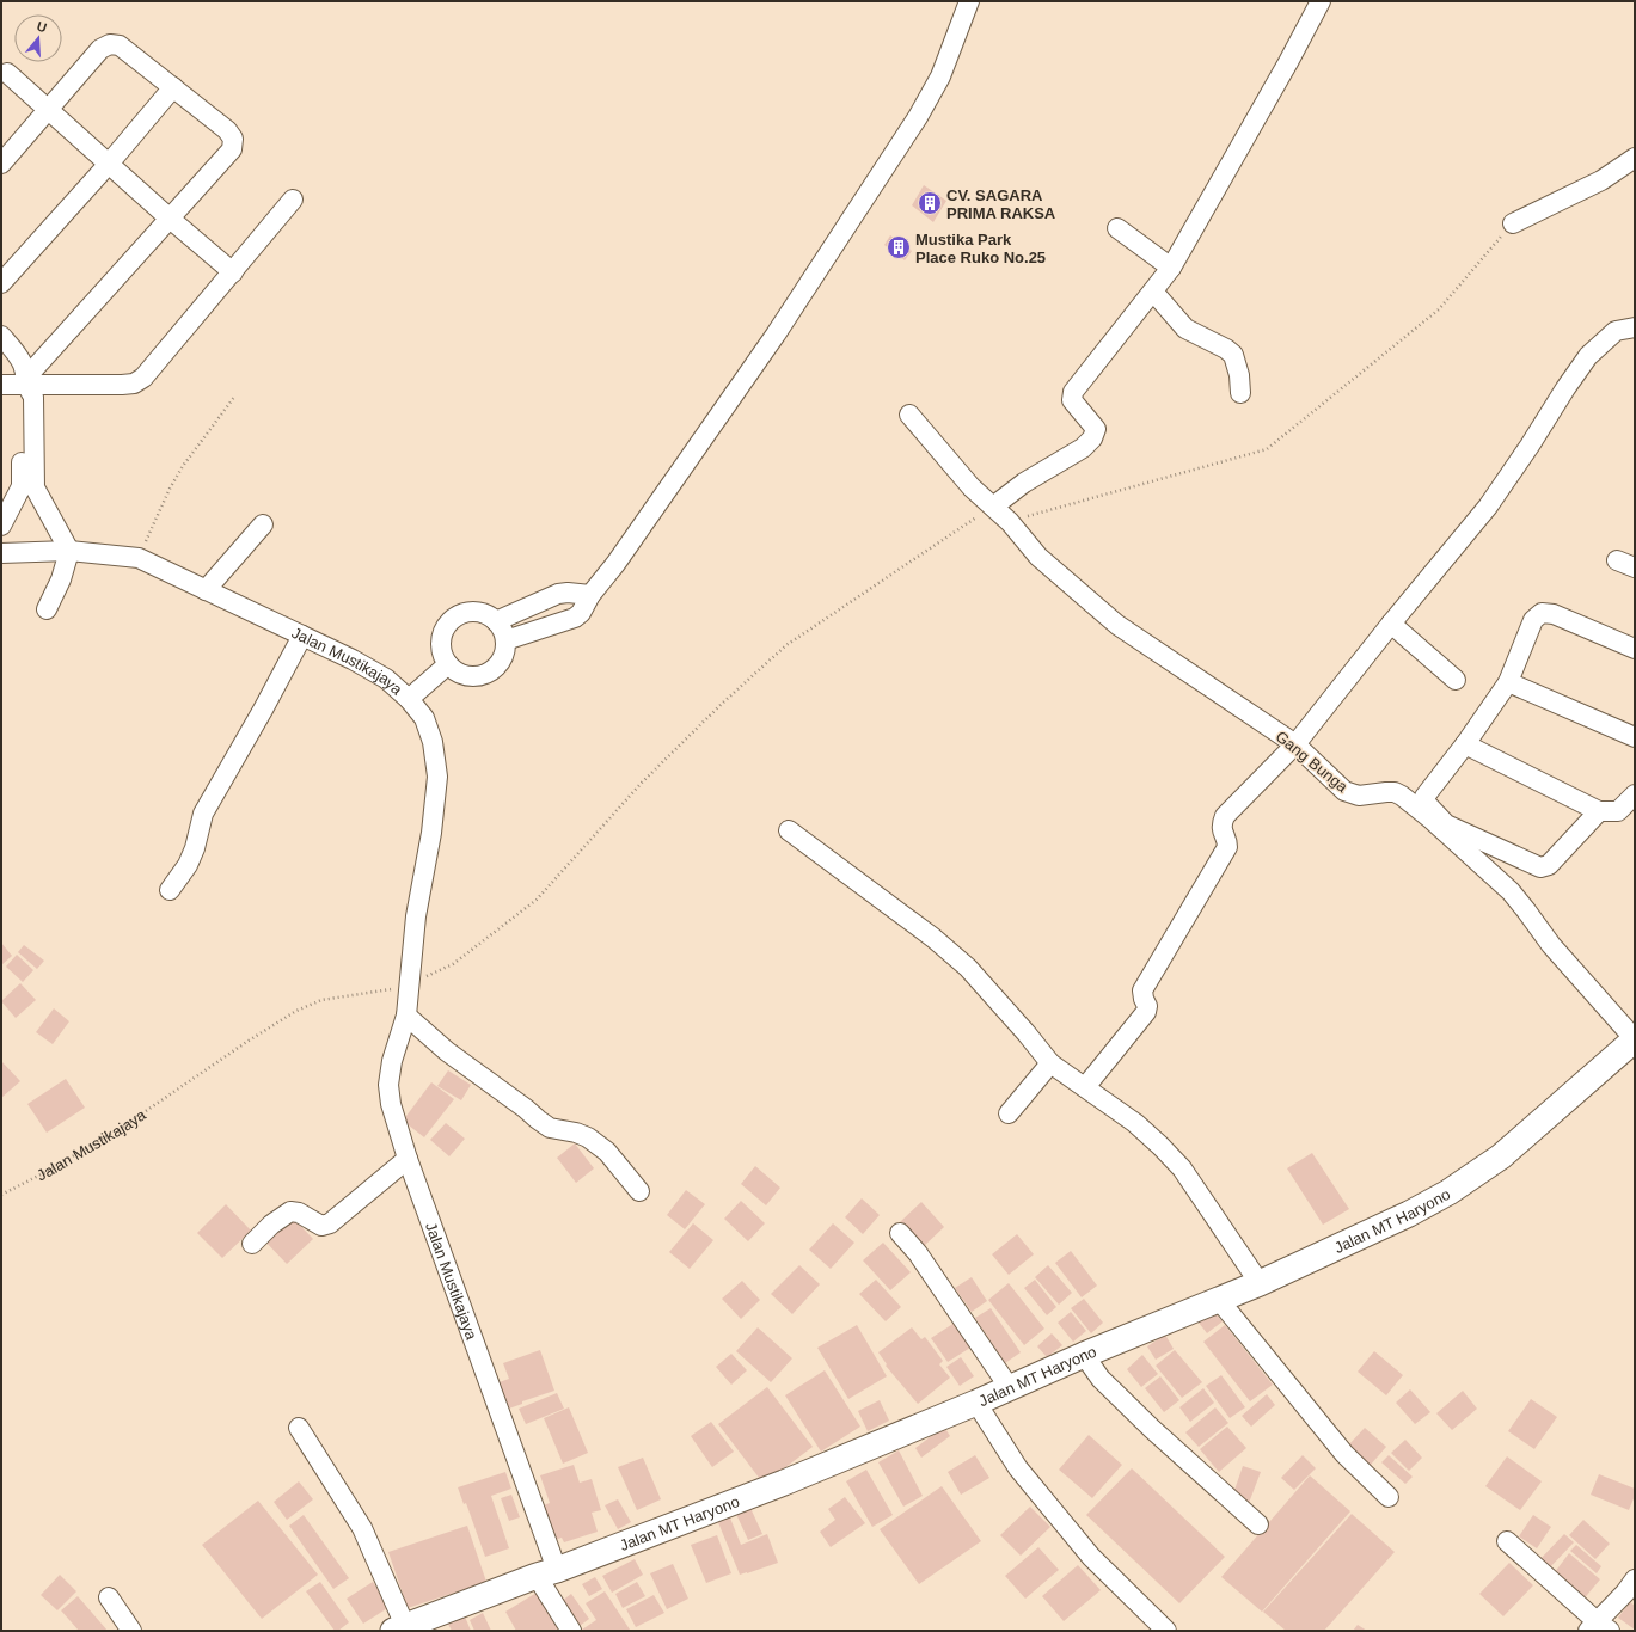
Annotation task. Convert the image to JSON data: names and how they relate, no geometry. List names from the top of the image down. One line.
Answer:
{"streets":{"main road":["Jalan MT Haryono"],"street":["Jalan Mustikajaya","Gang Bunga"]},"crossings":[["Jalan Mustikajaya","Jalan MT Haryono"],["Gang Bunga","Jalan MT Haryono"]],"places":{"building":["CV. SAGARA PRIMA RAKSA","Mustika Park Place Ruko No.25"]},"north":"top"}
